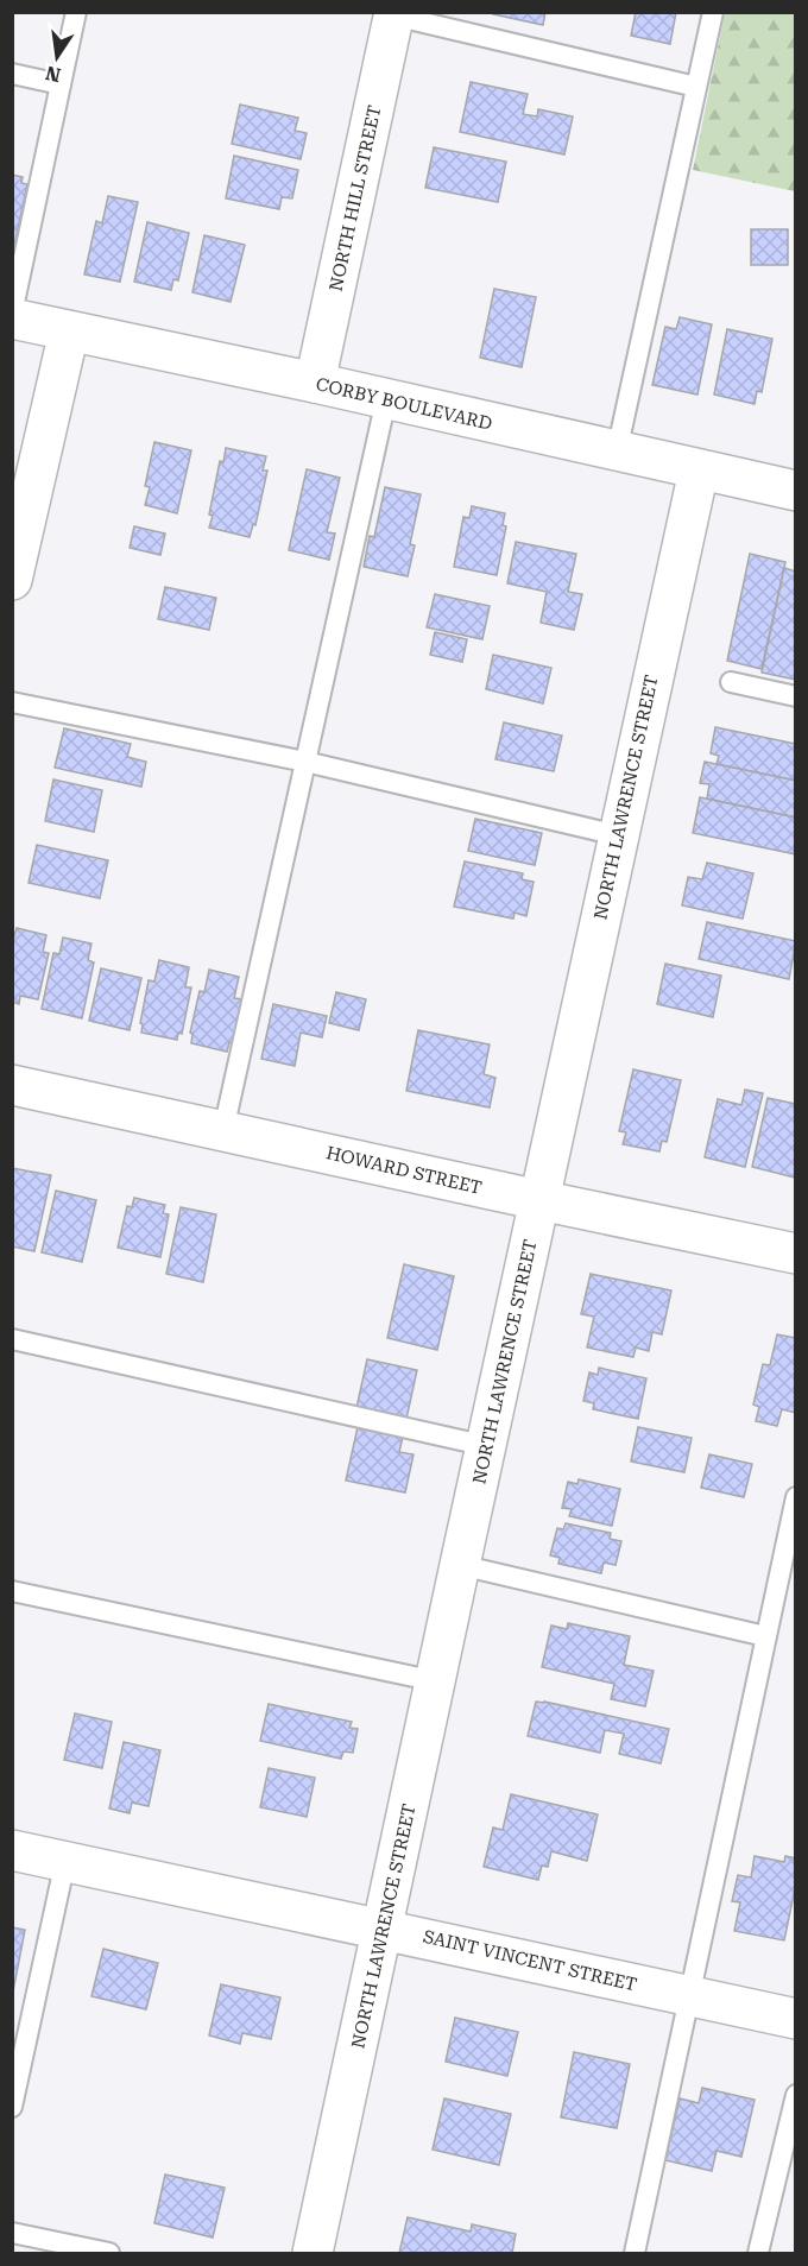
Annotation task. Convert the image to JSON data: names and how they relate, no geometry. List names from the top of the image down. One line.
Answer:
{"streets":{"street":["NORTH HILL STREET","CORBY BOULEVARD","NORTH LAWRENCE STREET","HOWARD STREET","SAINT VINCENT STREET"]},"crossings":[["NORTH HILL STREET","CORBY BOULEVARD"],["CORBY BOULEVARD","NORTH LAWRENCE STREET"],["NORTH LAWRENCE STREET","HOWARD STREET"],["NORTH LAWRENCE STREET","SAINT VINCENT STREET"]],"north":"bottom"}
